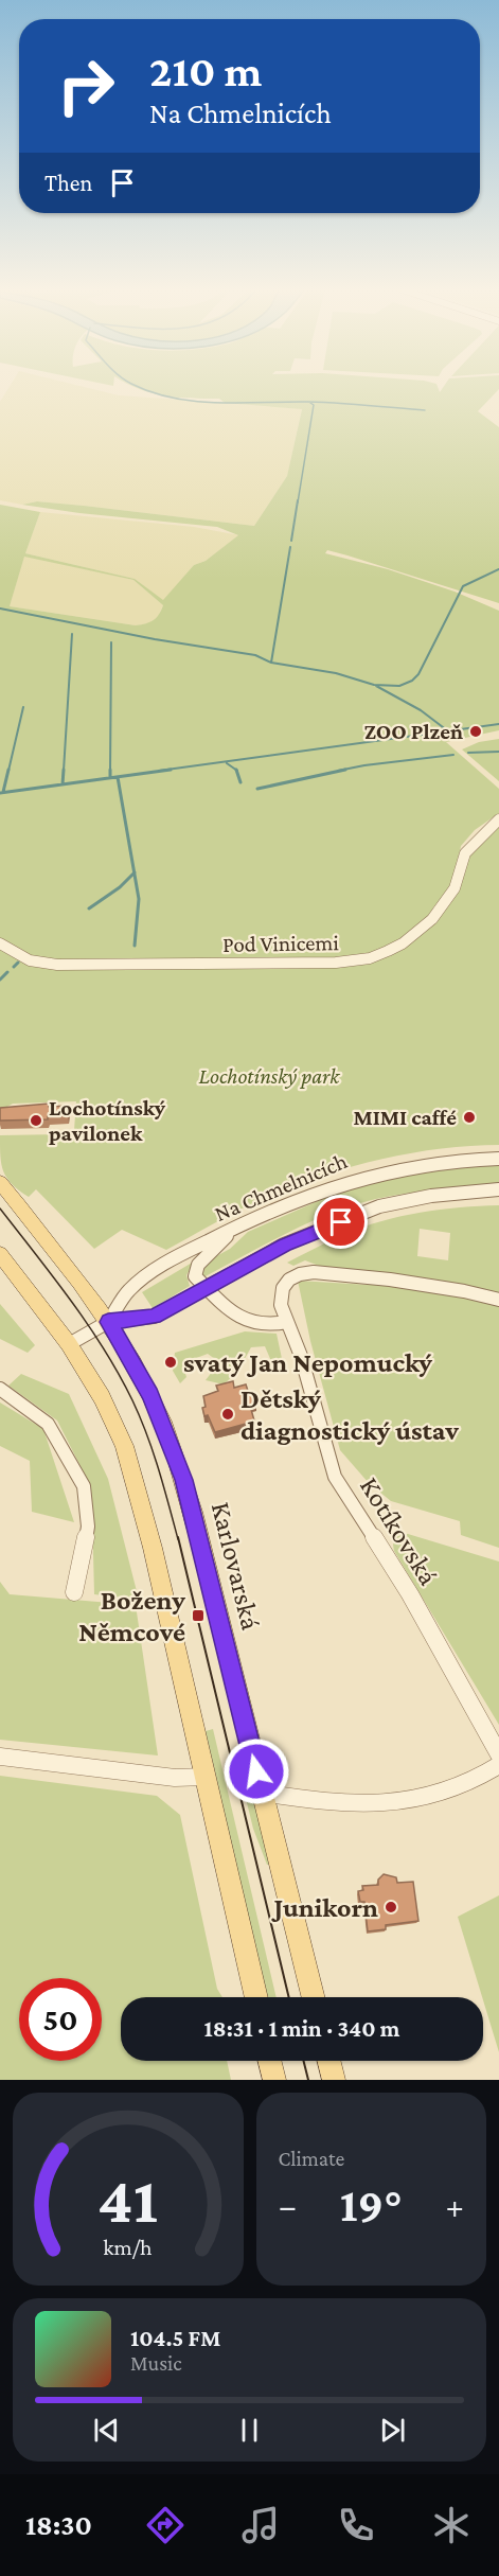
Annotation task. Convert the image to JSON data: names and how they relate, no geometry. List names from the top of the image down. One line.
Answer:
{"streets":{"main road":["Karlovarská"],"street":["Pod Vinicemi","Na Chmelnicích","Kotíkovská"]},"crossings":[["Na Chmelnicích","Karlovarská"]],"parks":["Lochotínský park"],"places":{"other":["ZOO Plzeň","MIMI caffé","Lochotínský pavilonek","svatý Jan Nepomucký","Dětský diagnostický ústav","Junikorn"],"transit":["Boženy Němcové"]},"page":{"turn":["210 m","Na Chmelnicích"],"then":"Then","limit":"50","trip":"18:31 · 1 min · 340 m","tile":"Climate","heat":["−","19°","+"],"song":["104.5 FM","Music"],"tabs":"18:30","gauge":["41","km/h"]}}
